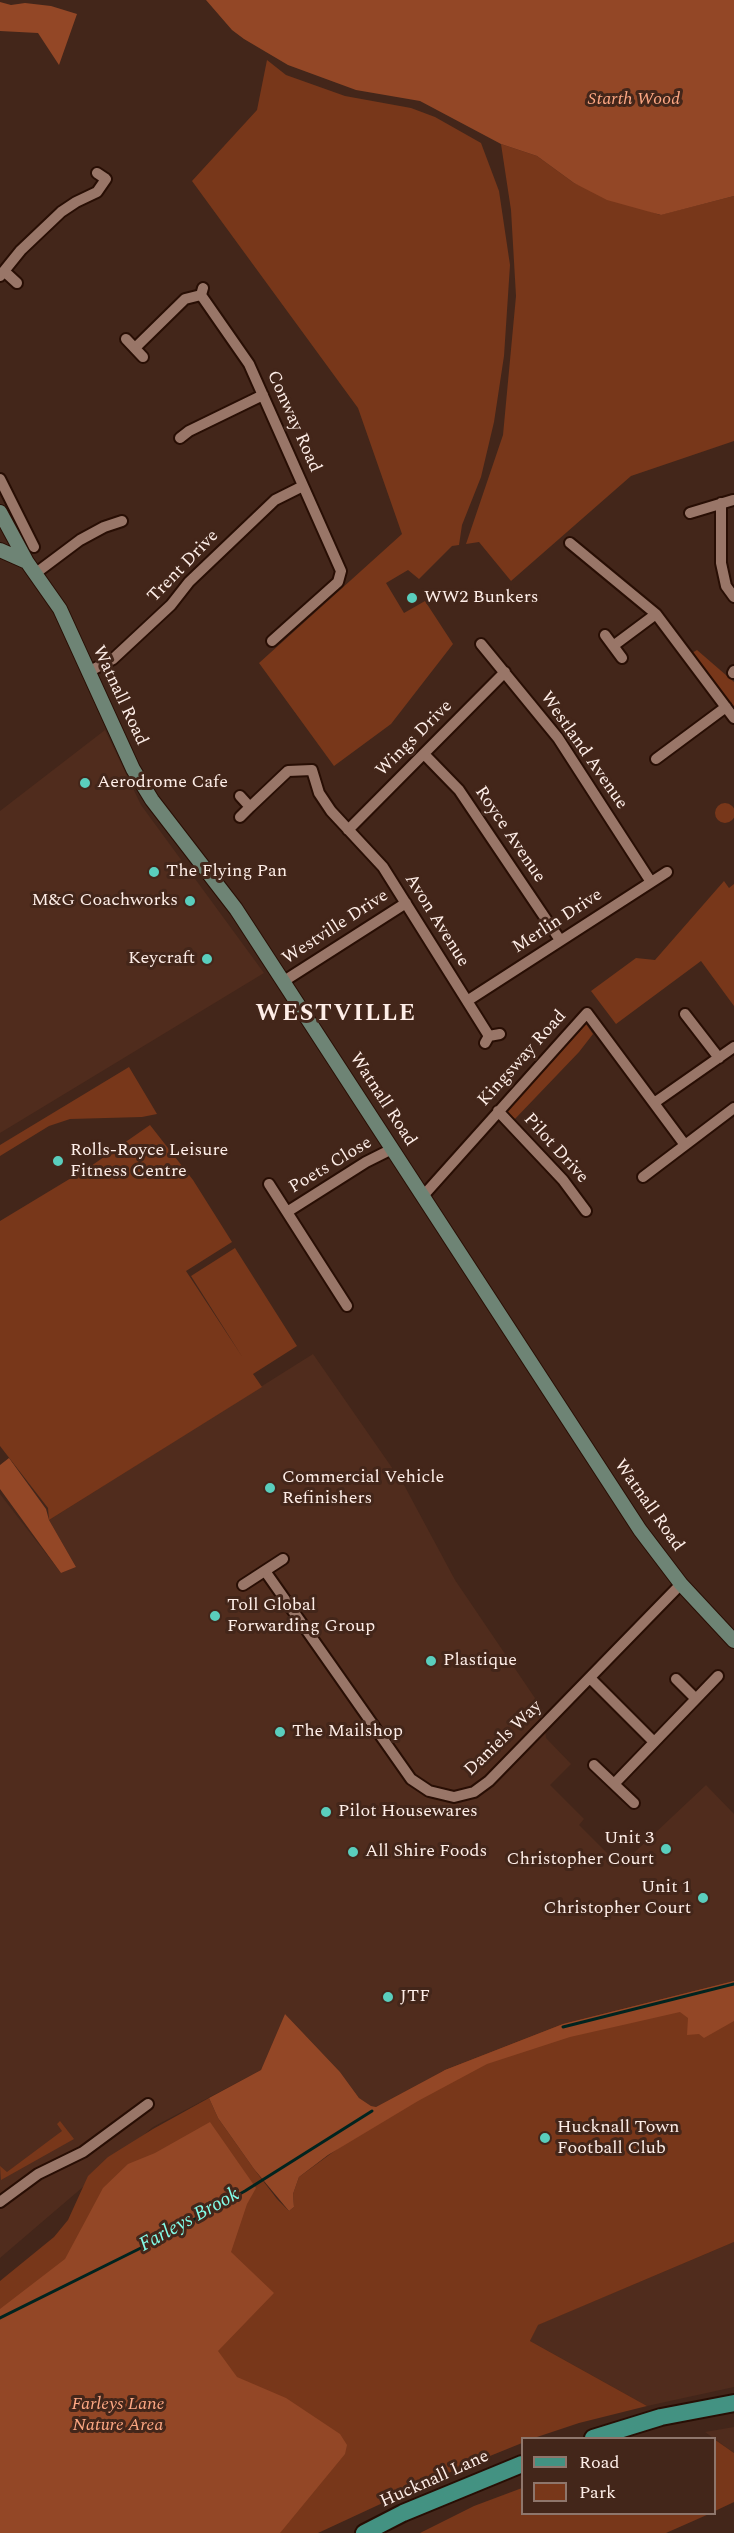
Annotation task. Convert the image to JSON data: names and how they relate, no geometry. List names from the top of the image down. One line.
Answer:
{"streets":{"main road":["Watnall Road","Hucknall Lane"],"street":["Conway Road","Trent Drive","Wings Drive","Westland Avenue","Royce Avenue","Avon Avenue","Merlin Drive","Westville Drive","Kingsway Road","Pilot Drive","Poets Close","Daniels Way"]},"crossings":[["Conway Road","Trent Drive"],["Trent Drive","Watnall Road"],["Watnall Road","Westville Drive"],["Watnall Road","Kingsway Road"],["Watnall Road","Poets Close"],["Watnall Road","Daniels Way"],["Wings Drive","Westland Avenue"],["Wings Drive","Royce Avenue"],["Wings Drive","Avon Avenue"],["Westland Avenue","Merlin Drive"],["Royce Avenue","Merlin Drive"],["Avon Avenue","Merlin Drive"],["Avon Avenue","Westville Drive"],["Kingsway Road","Pilot Drive"]],"districts":["WESTVILLE"],"water":["Farleys Brook"],"parks":["Starth Wood","Farleys Lane Nature Area"],"places":["WW2 Bunkers","Aerodrome Cafe","The Flying Pan","M&G Coachworks","Keycraft","Rolls-Royce Leisure Fitness Centre","Commercial Vehicle Refinishers","Toll Global Forwarding Group","Plastique","The Mailshop","Pilot Housewares","Unit 3 Christopher Court","All Shire Foods","Unit 1 Christopher Court","JTF","Hucknall Town Football Club"],"legend":["Road","Park"]}
